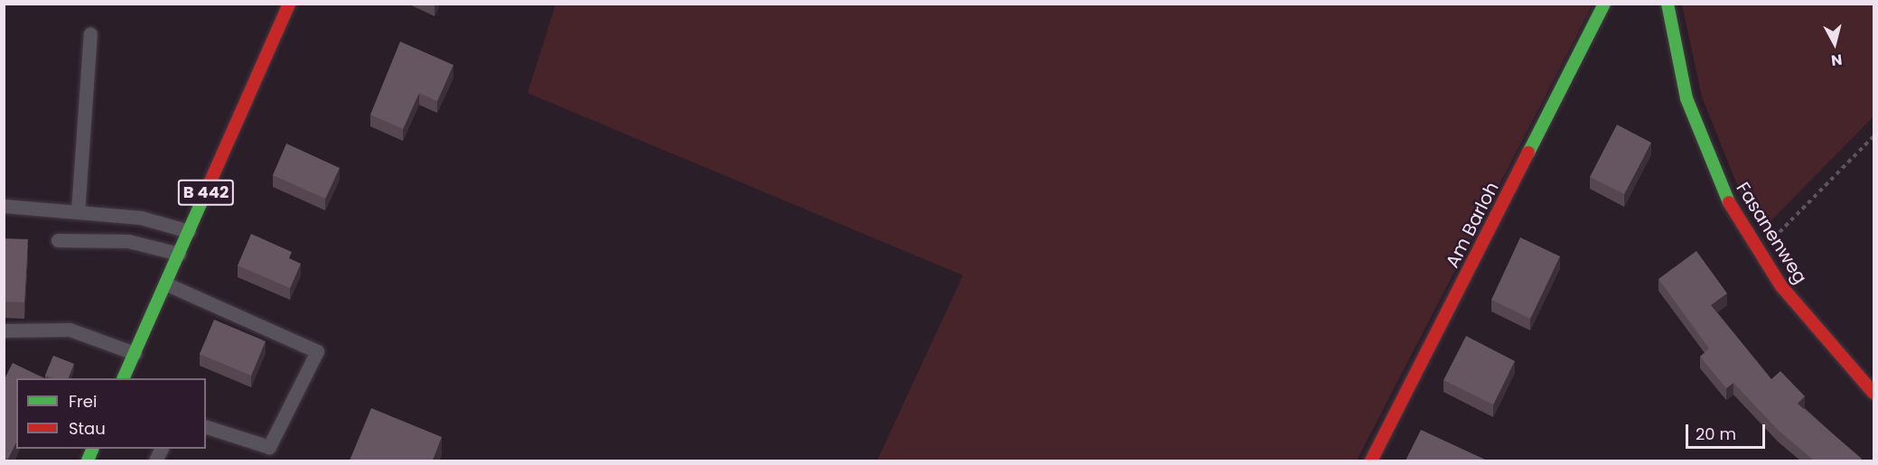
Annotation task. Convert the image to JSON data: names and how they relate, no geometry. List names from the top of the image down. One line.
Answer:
{"streets":{"street":["B 442","Am Barloh","Fasanenweg"]},"legend":["Frei","Stau"],"scale_bar":"20 m","north":"bottom"}
